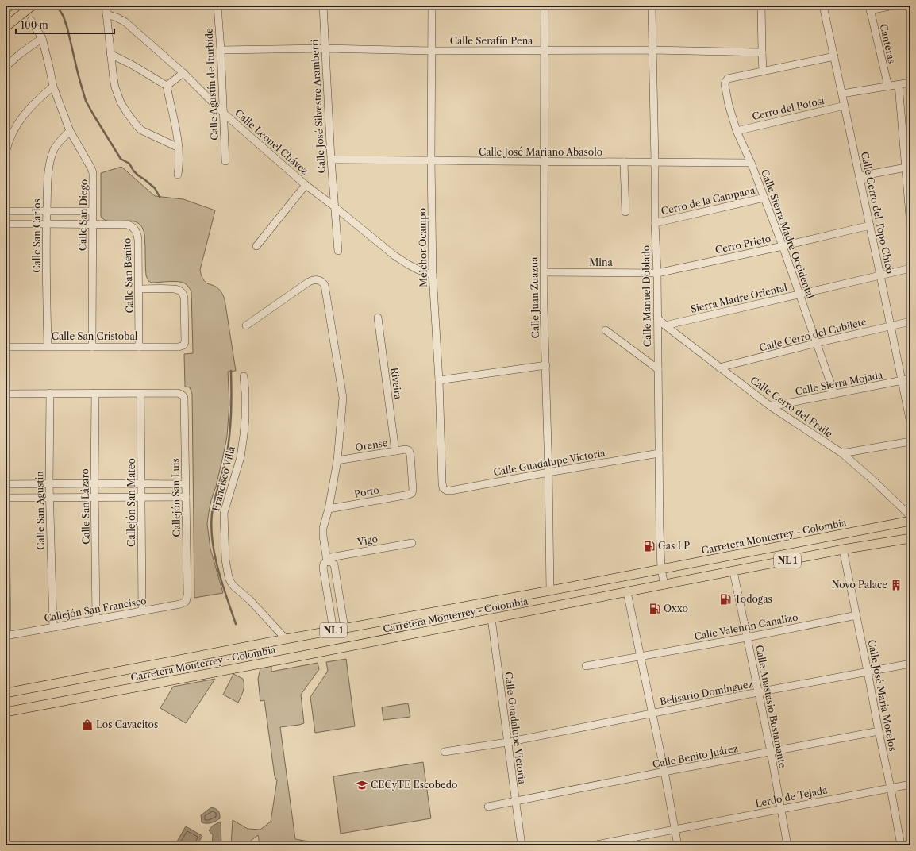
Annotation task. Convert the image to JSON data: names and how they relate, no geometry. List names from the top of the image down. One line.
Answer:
{"streets":{"main road":["Carretera Monterrey - Colombia","NL 1"],"street":["Calle Serafín Peña","Canteras","Calle Agustín de Iturbide","Calle José Silvestre Aramberri","Cerro del Potosí","Calle Leonel Chávez","Calle José Mariano Abasolo","Cerro de la Campana","Calle Cerro del Topo Chico","Calle San Diego","Calle Sierra Madre Occidental","Calle San Carlos","Cerro Prieto","Melchor Ocampo","Mina","Calle San Benito","Calle Manuel Doblado","Calle Juan Zuazua","Sierra Madre Oriental","Calle Cerro del Cubilete","Calle San Cristobal","Riveira","Calle Sierra Mojada","Calle Cerro del Fraile","Orense","Calle Guadalupe Victoria","Francisco Villa","Porto","Callejón San Luis","Callejón San Mateo","Calle San Lázaro","Calle San Agustín","Vigo","Callejón San Francisco","Calle Valentín Canalizo","Belisario Domínguez","Calle José María Morelos","Calle Anastasio Bustamante","Calle Benito Juárez","Lerdo de Tejada"]},"crossings":[["Calle Serafín Peña","Calle Agustín de Iturbide"],["Calle Serafín Peña","Calle José Silvestre Aramberri"],["Calle Serafín Peña","Melchor Ocampo"],["Calle Serafín Peña","Calle Manuel Doblado"],["Calle Serafín Peña","Calle Juan Zuazua"],["Calle Agustín de Iturbide","Calle Leonel Chávez"],["Calle José Silvestre Aramberri","Calle Leonel Chávez"],["Calle José Silvestre Aramberri","Calle José Mariano Abasolo"],["Cerro del Potosí","Calle Cerro del Topo Chico"],["Cerro del Potosí","Calle Sierra Madre Occidental"],["Calle Leonel Chávez","Melchor Ocampo"],["Calle José Mariano Abasolo","Calle Sierra Madre Occidental"],["Calle José Mariano Abasolo","Melchor Ocampo"],["Calle José Mariano Abasolo","Calle Manuel Doblado"],["Calle José Mariano Abasolo","Calle Juan Zuazua"],["Cerro de la Campana","Calle Sierra Madre Occidental"],["Cerro de la Campana","Calle Manuel Doblado"],["Calle Cerro del Topo Chico","Cerro Prieto"],["Calle Cerro del Topo Chico","Sierra Madre Oriental"],["Calle Cerro del Topo Chico","Calle Cerro del Cubilete"],["Calle Cerro del Topo Chico","Calle Sierra Mojada"],["Calle San Diego","Calle San Carlos"],["Calle San Diego","Calle San Benito"],["Calle San Diego","Calle San Cristobal"],["Calle Sierra Madre Occidental","Cerro Prieto"],["Calle Sierra Madre Occidental","Sierra Madre Oriental"],["Calle Sierra Madre Occidental","Calle Cerro del Cubilete"],["Calle Sierra Madre Occidental","Calle Sierra Mojada"],["Calle San Carlos","Calle San Benito"],["Calle San Carlos","Calle San Cristobal"],["Cerro Prieto","Mina"],["Cerro Prieto","Calle Manuel Doblado"],["Melchor Ocampo","Calle Guadalupe Victoria"],["Mina","Calle Manuel Doblado"],["Mina","Calle Juan Zuazua"],["Calle San Benito","Calle San Cristobal"],["Calle Manuel Doblado","Calle Cerro del Fraile"],["Calle Manuel Doblado","Calle Guadalupe Victoria"],["Calle Manuel Doblado","Carretera Monterrey - Colombia"],["Calle Juan Zuazua","Calle Guadalupe Victoria"],["Calle Juan Zuazua","Carretera Monterrey - Colombia"],["Sierra Madre Oriental","Calle Cerro del Fraile"],["Calle Cerro del Cubilete","Calle Cerro del Fraile"],["Riveira","Orense"],["Calle Sierra Mojada","Calle Cerro del Fraile"],["Orense","Porto"],["Calle Guadalupe Victoria","Carretera Monterrey - Colombia"],["Calle Guadalupe Victoria","Belisario Domínguez"],["Calle Guadalupe Victoria","Calle Benito Juárez"],["Francisco Villa","Carretera Monterrey - Colombia"],["Callejón San Luis","Callejón San Mateo"],["Callejón San Luis","Callejón San Francisco"],["Callejón San Mateo","Callejón San Francisco"],["Calle San Lázaro","Callejón San Francisco"],["Calle San Agustín","Callejón San Francisco"],["Carretera Monterrey - Colombia","Calle José María Morelos"],["Carretera Monterrey - Colombia","Calle Anastasio Bustamante"],["Calle Valentín Canalizo","Calle José María Morelos"],["Calle Valentín Canalizo","Calle Anastasio Bustamante"],["Belisario Domínguez","Calle José María Morelos"],["Belisario Domínguez","Calle Anastasio Bustamante"],["Calle José María Morelos","Calle Benito Juárez"],["Calle José María Morelos","Lerdo de Tejada"],["Calle Anastasio Bustamante","Calle Benito Juárez"],["Calle Anastasio Bustamante","Lerdo de Tejada"]],"places":{"fuel station":["Gas LP","Todogas","Oxxo"],"building":["Novo Palace"],"shop":["Los Cavacitos"],"school or university":["CECyTE Escobedo"]},"scale_bar":"100 m"}
